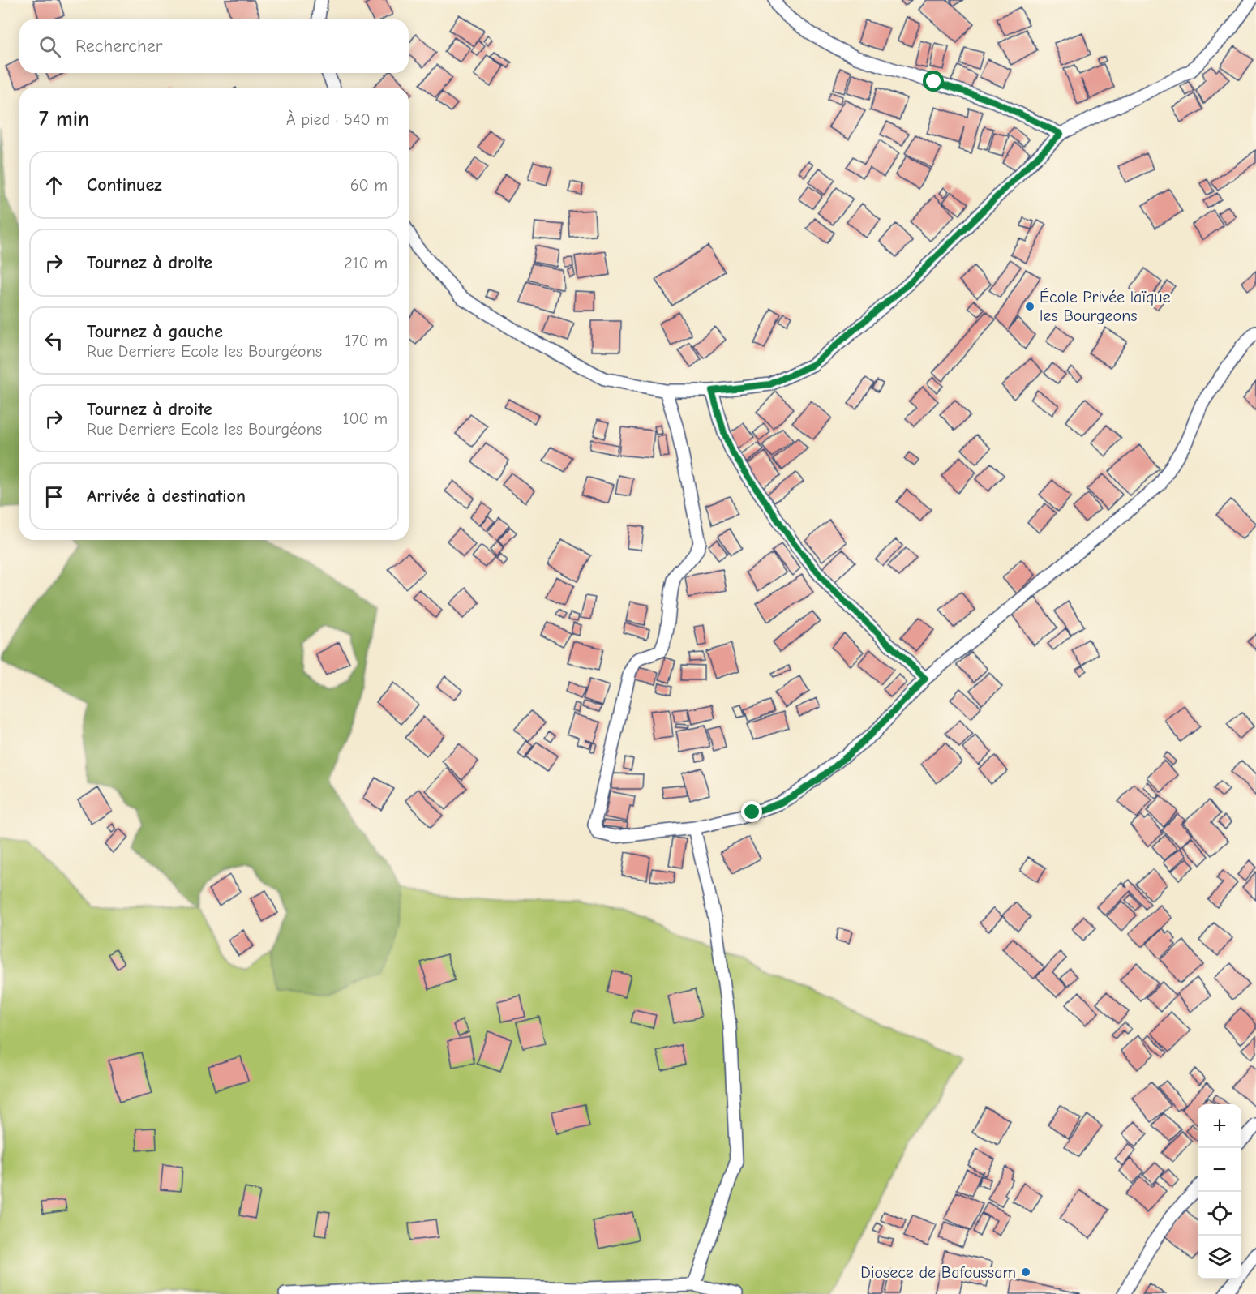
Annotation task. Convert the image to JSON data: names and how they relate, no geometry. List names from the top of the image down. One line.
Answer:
{"places":["École Privée laïque les Bourgeons","Diosece de Bafoussam"],"page":{"search":"Rechercher","heading":["7 min","À pied · 540 m"],"list":[["Continuez","60 m"],["Tournez à droite","210 m"],["Tournez à gauche","Rue Derriere Ecole les Bourgéons","170 m"],["Tournez à droite","Rue Derriere Ecole les Bourgéons","100 m"],"Arrivée à destination"],"map_buttons":["+","−"]}}
